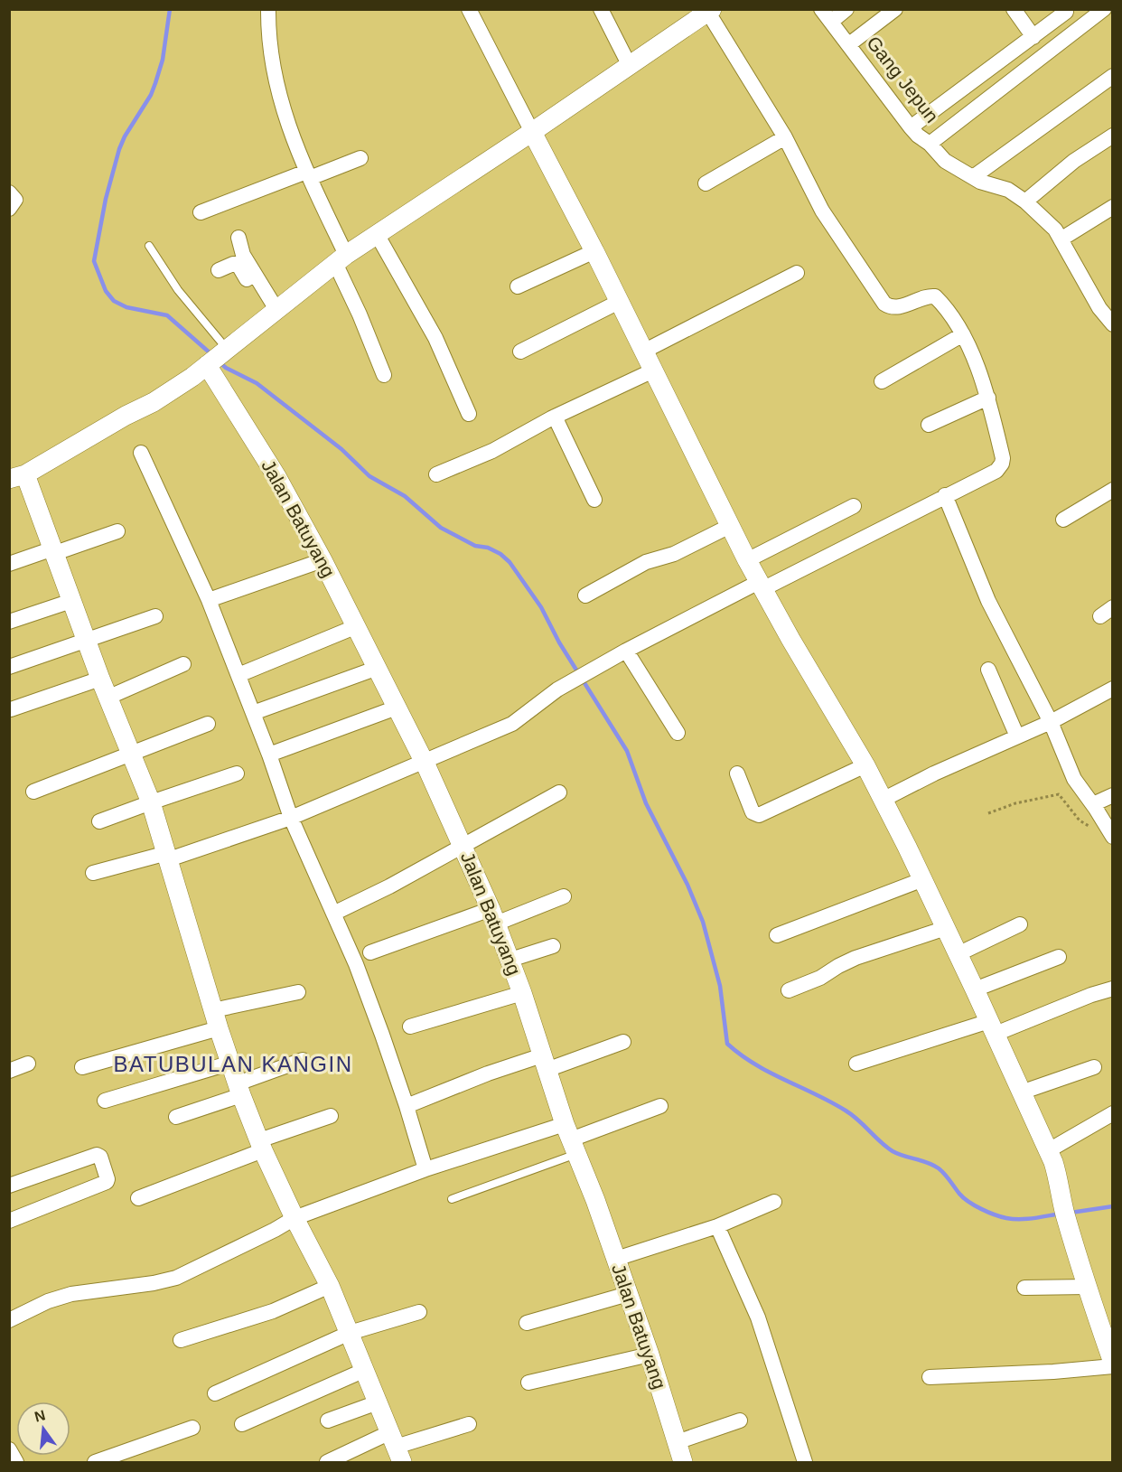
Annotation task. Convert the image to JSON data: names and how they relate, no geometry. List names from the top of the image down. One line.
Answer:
{"streets":{"street":["Gang Jepun","Jalan Batuyang"]},"districts":["BATUBULAN KANGIN"],"north":"top"}
